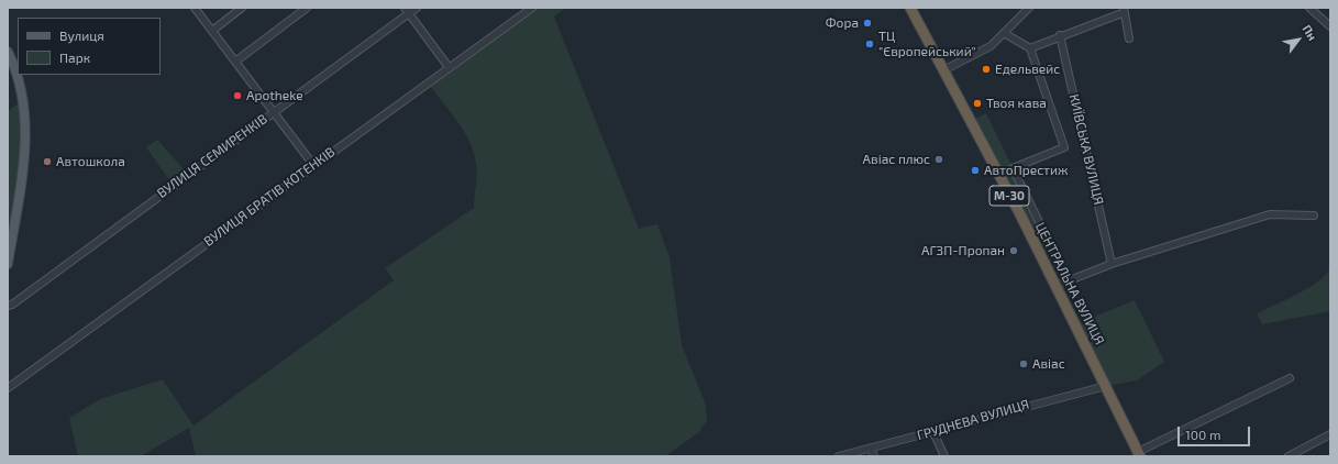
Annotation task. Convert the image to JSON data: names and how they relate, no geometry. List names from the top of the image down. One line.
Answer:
{"streets":{"highway":["М-30","ЦЕНТРАЛЬНА ВУЛИЦЯ"],"street":["КИЇВСЬКА ВУЛИЦЯ","ВУЛИЦЯ СЕМИРЕНКІВ","ВУЛИЦЯ БРАТІВ КОТЕНКІВ","ГРУДНЕВА ВУЛИЦЯ"]},"crossings":[["ЦЕНТРАЛЬНА ВУЛИЦЯ","ГРУДНЕВА ВУЛИЦЯ"]],"places":["Фора","ТЦ \"Європейський\"","Едельвейс","Apotheke","Твоя кава","Авіас плюс","Автошкола","АвтоПрестиж","АГЗП-Пропан","Авіас"],"legend":["Вулиця","Парк"],"scale_bar":"100 m","north":"top right"}
